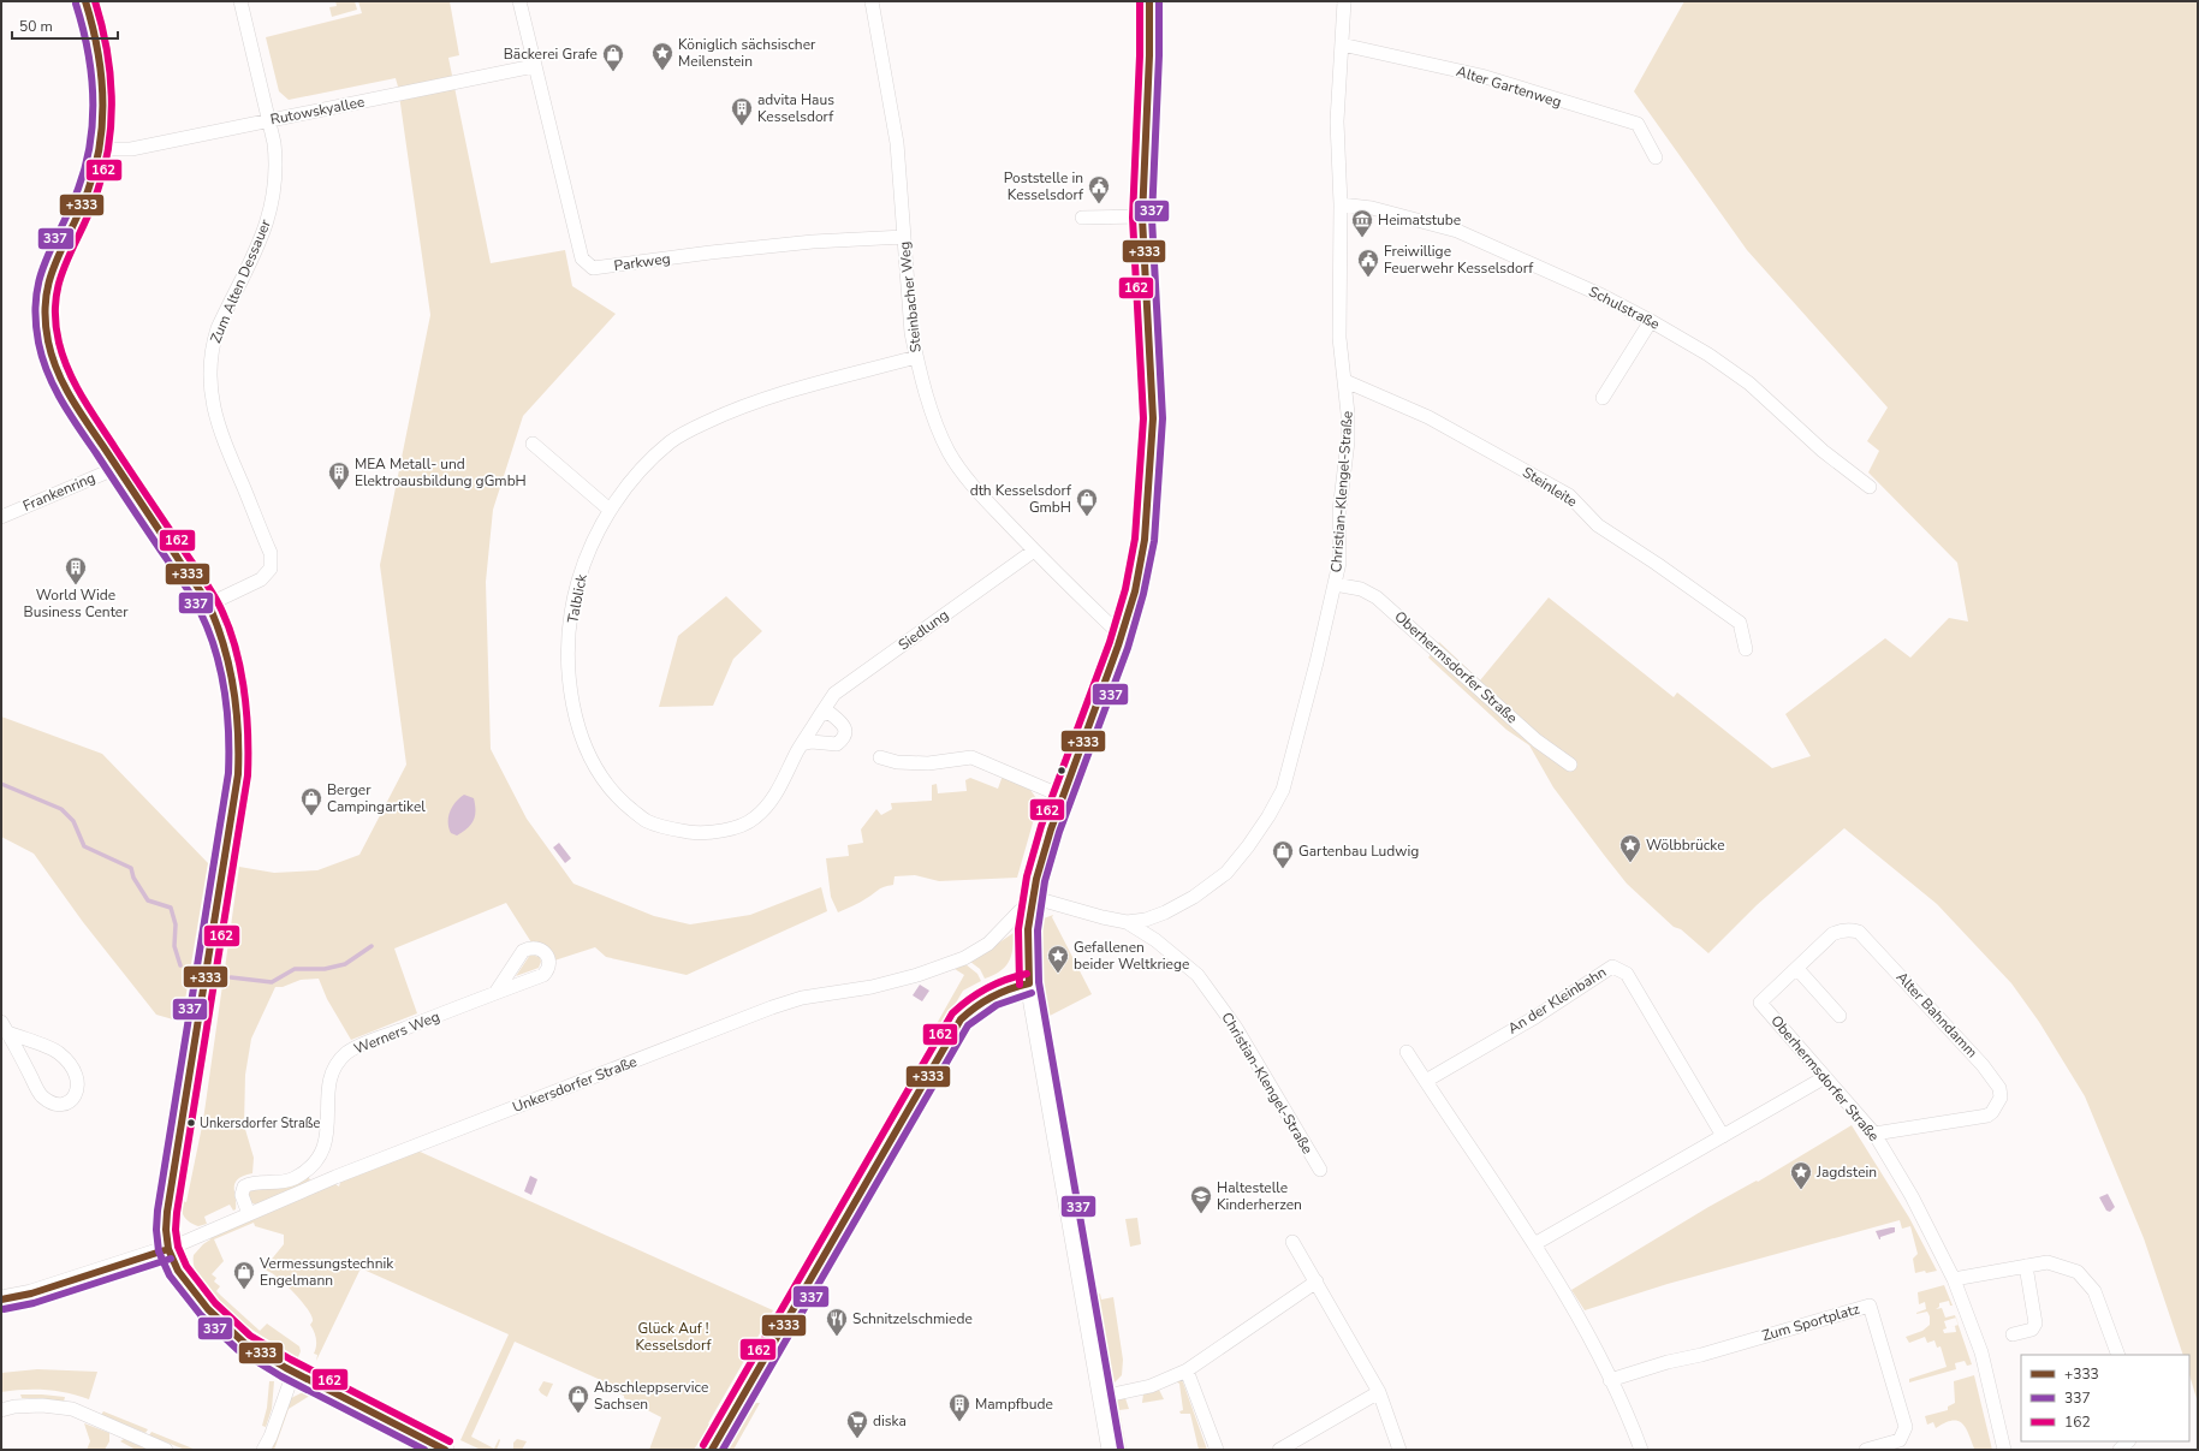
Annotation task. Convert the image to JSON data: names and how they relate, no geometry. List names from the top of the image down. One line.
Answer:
{"streets":{"street":["Alter Gartenweg","Rutowskyallee","Parkweg","Zum Alten Dessauer","Steinbacher Weg","Schulstraße","Steinleite","Frankenring","Christian-Klengel-Straße","Talblick","Siedlung","Oberhermsdorfer Straße","An der Kleinbahn","Alter Bahndamm","Werners Weg","Unkersdorfer Straße","Zum Sportplatz"]},"crossings":[["Alter Gartenweg","Christian-Klengel-Straße"],["Rutowskyallee","Parkweg"],["Rutowskyallee","Zum Alten Dessauer"],["Parkweg","Steinbacher Weg"],["Steinbacher Weg","Talblick"],["Steinbacher Weg","Siedlung"],["Schulstraße","Christian-Klengel-Straße"],["Steinleite","Christian-Klengel-Straße"],["Christian-Klengel-Straße","Oberhermsdorfer Straße"],["Christian-Klengel-Straße","Unkersdorfer Straße"],["Talblick","Siedlung"],["Oberhermsdorfer Straße","Alter Bahndamm"],["Werners Weg","Unkersdorfer Straße"]],"parks":["Glück Auf ! Kesselsdorf"],"places":{"place":["Königlich sächsischer Meilenstein","Wölbbrücke","Gefallenen beider Weltkriege","Jagdstein"],"shop":["Bäckerei Grafe","dth Kesselsdorf GmbH","Berger Campingartikel","Gartenbau Ludwig","Vermessungstechnik Engelmann","Abschleppservice Sachsen"],"building":["advita Haus Kesselsdorf","MEA Metall- und Elektroausbildung gGmbH","World Wide Business Center","Mampfbude"],"public building":["Poststelle in Kesselsdorf","Freiwillige Feuerwehr Kesselsdorf"],"museum":["Heimatstube"],"other":["Unkersdorfer Straße"],"school or university":["Haltestelle Kinderherzen"],"restaurant":["Schnitzelschmiede"],"supermarket":["diska"]},"lines":["transit line +333","transit line 337","transit line 162"],"legend":["+333","337","162"],"scale_bar":"50 m"}
